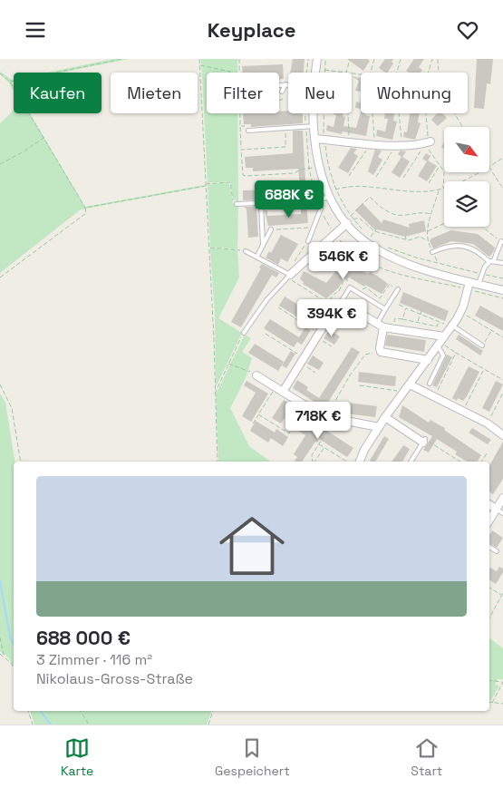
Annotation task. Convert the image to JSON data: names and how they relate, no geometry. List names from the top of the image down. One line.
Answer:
{"north":"bottom right","page":{"header":"Keyplace","chip":["Kaufen","Mieten","Filter","Neu","Wohnung"],"price":["688K €","546K €","394K €","718K €"],"list":[{"name":"688 000 €","note":"3 Zimmer · 116 m² · Nikolaus-Gross-Straße"}],"tabs":["Karte","Gespeichert","Start"]}}
